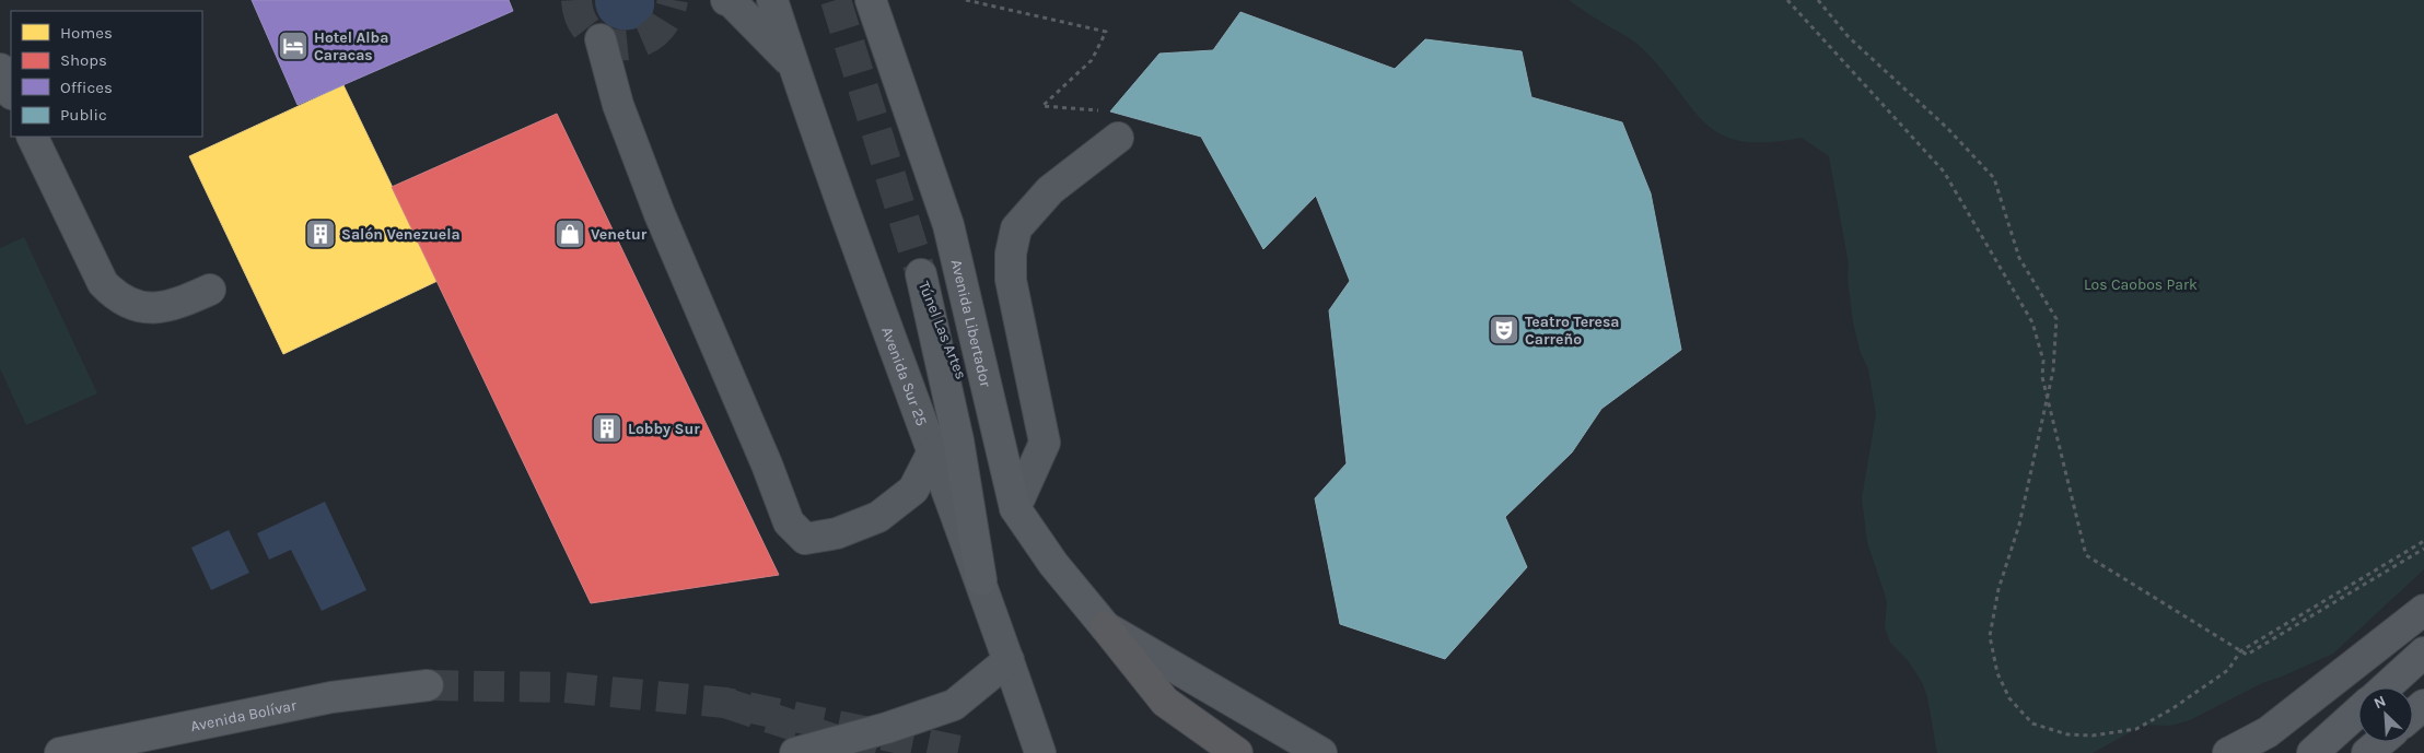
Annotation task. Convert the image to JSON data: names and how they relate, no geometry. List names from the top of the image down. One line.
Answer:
{"streets":{"main road":["Avenida Libertador","Túnel Las Artes","Avenida Bolívar"],"street":["Avenida Sur 25"]},"crossings":[["Avenida Libertador","Túnel Las Artes"],["Túnel Las Artes","Avenida Sur 25"]],"parks":["Los Caobos Park"],"places":{"hotel":["Hotel Alba Caracas"],"building":["Salón Venezuela","Lobby Sur"],"shop":["Venetur"],"theatre":["Teatro Teresa Carreño"]},"legend":["Homes","Shops","Offices","Public"],"north":"top left"}
